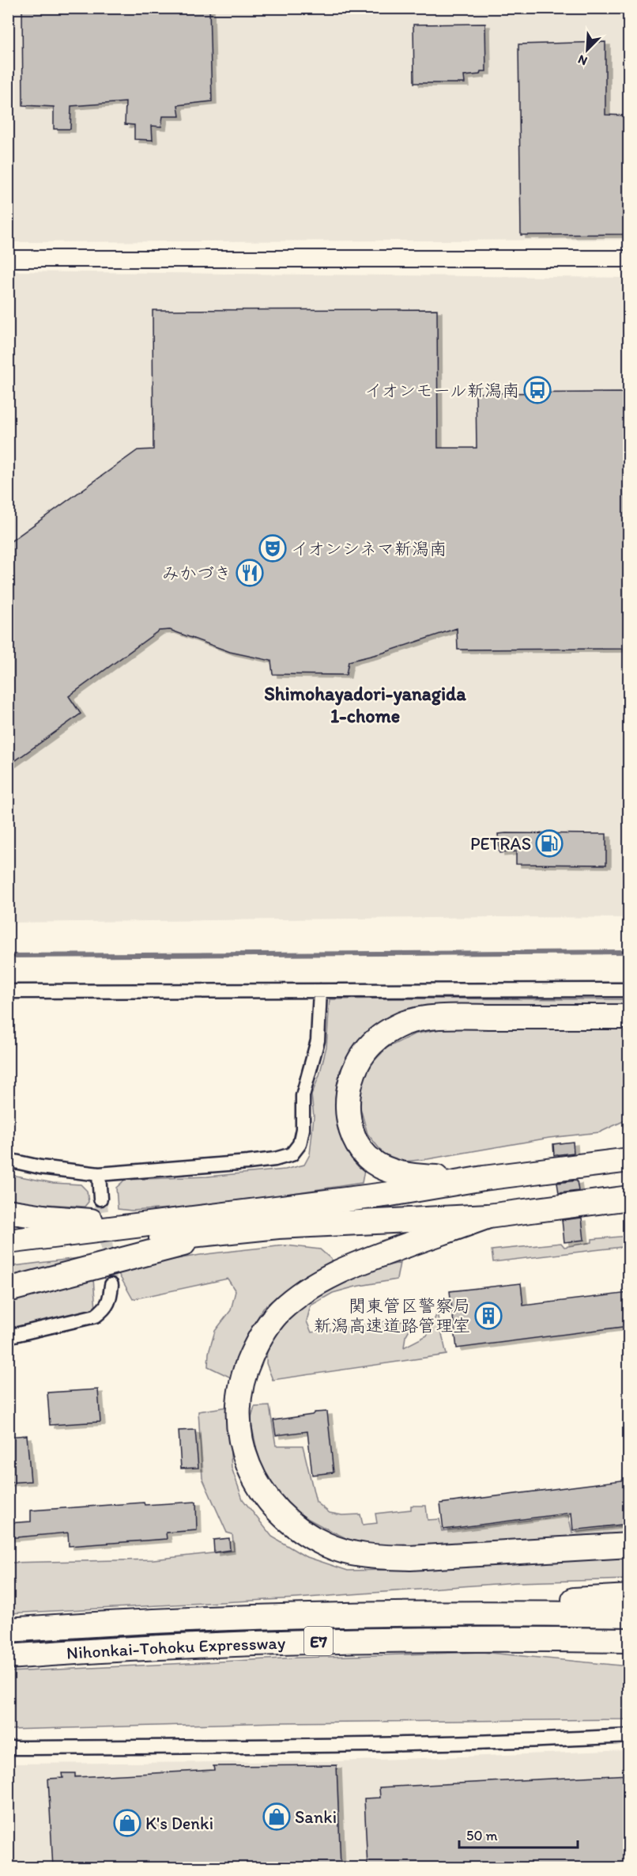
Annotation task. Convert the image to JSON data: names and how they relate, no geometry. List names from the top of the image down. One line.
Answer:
{"streets":{"highway":["E7","Nihonkai-Tohoku Expressway"]},"districts":["Shimohayadori-yanagida 1-chome"],"places":{"bus stop":["イオンモール新潟南"],"theatre":["イオンシネマ新潟南"],"restaurant":["みかづき"],"fuel station":["PETRAS"],"building":["関東管区警察局 新潟高速道路管理室"],"shop":["Sanki","K's Denki"]},"scale_bar":"50 m","north":"bottom left"}
